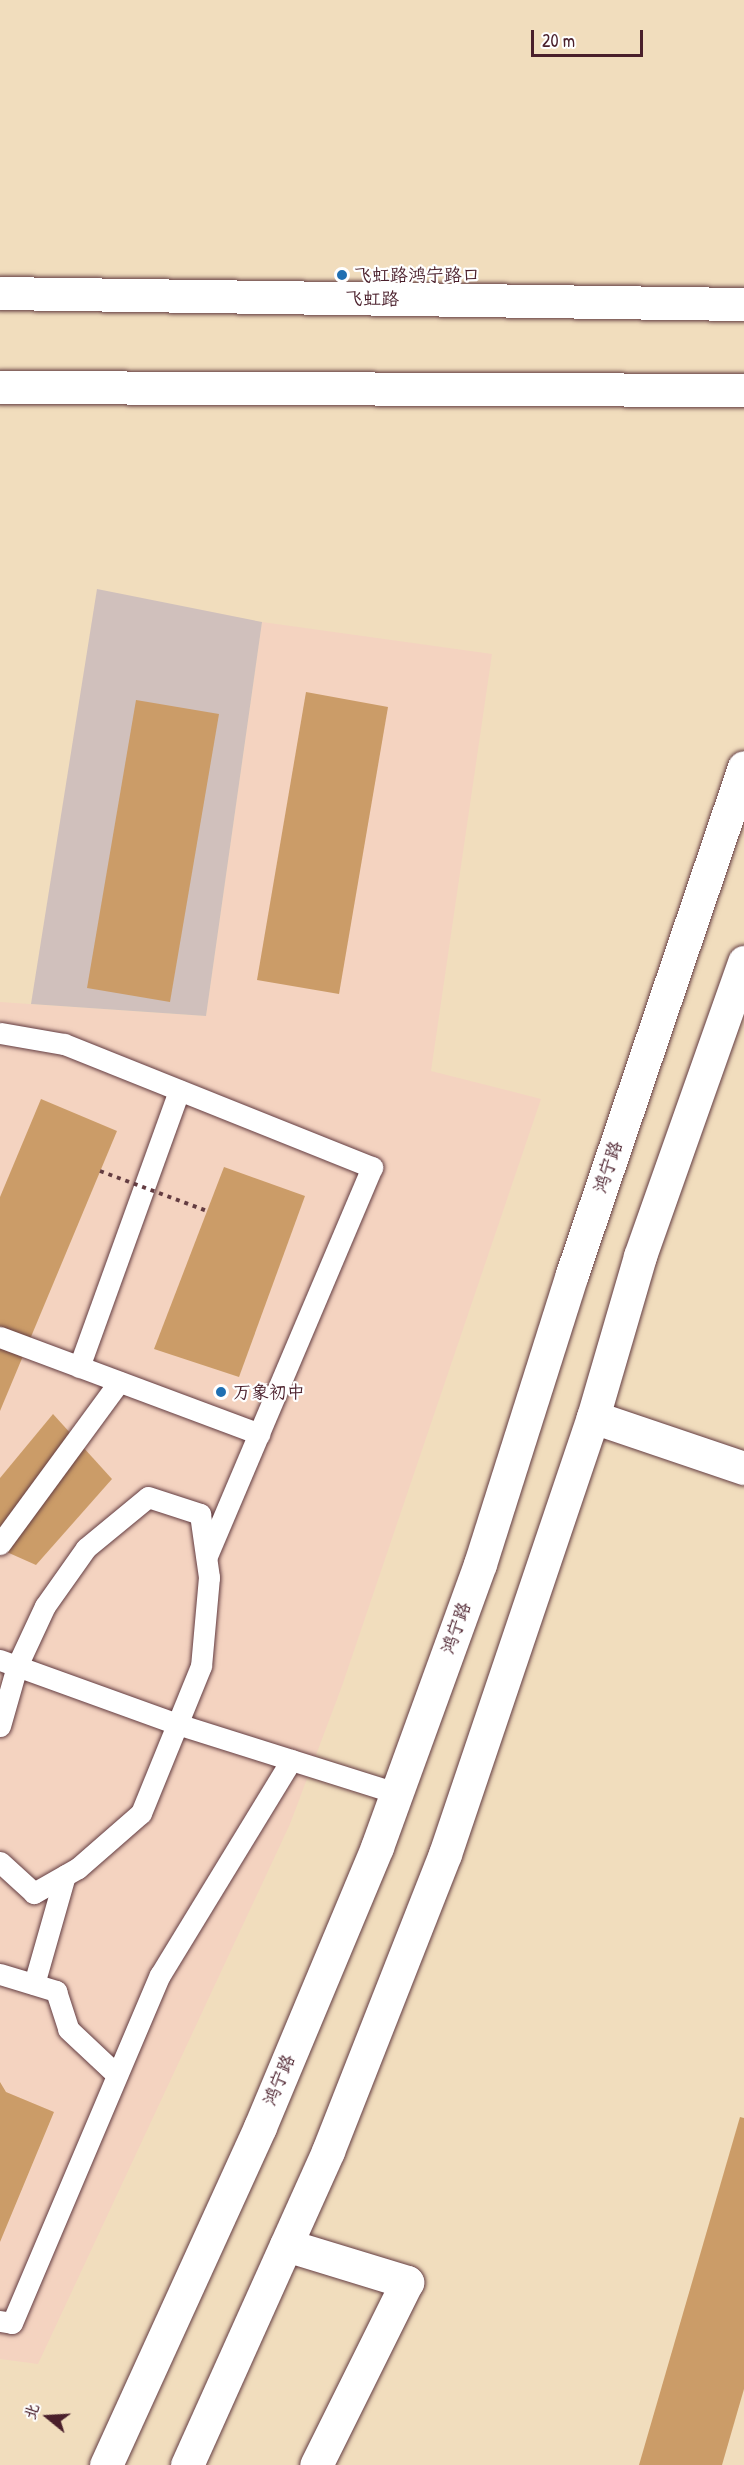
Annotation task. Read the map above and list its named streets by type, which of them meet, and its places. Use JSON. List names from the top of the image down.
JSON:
{
  "streets": {
    "main road": ["飞虹路", "鸿宁路"]
  },
  "places": ["飞虹路鸿宁路口", "万象初中"],
  "scale_bar": "20 m",
  "north": "left"
}
